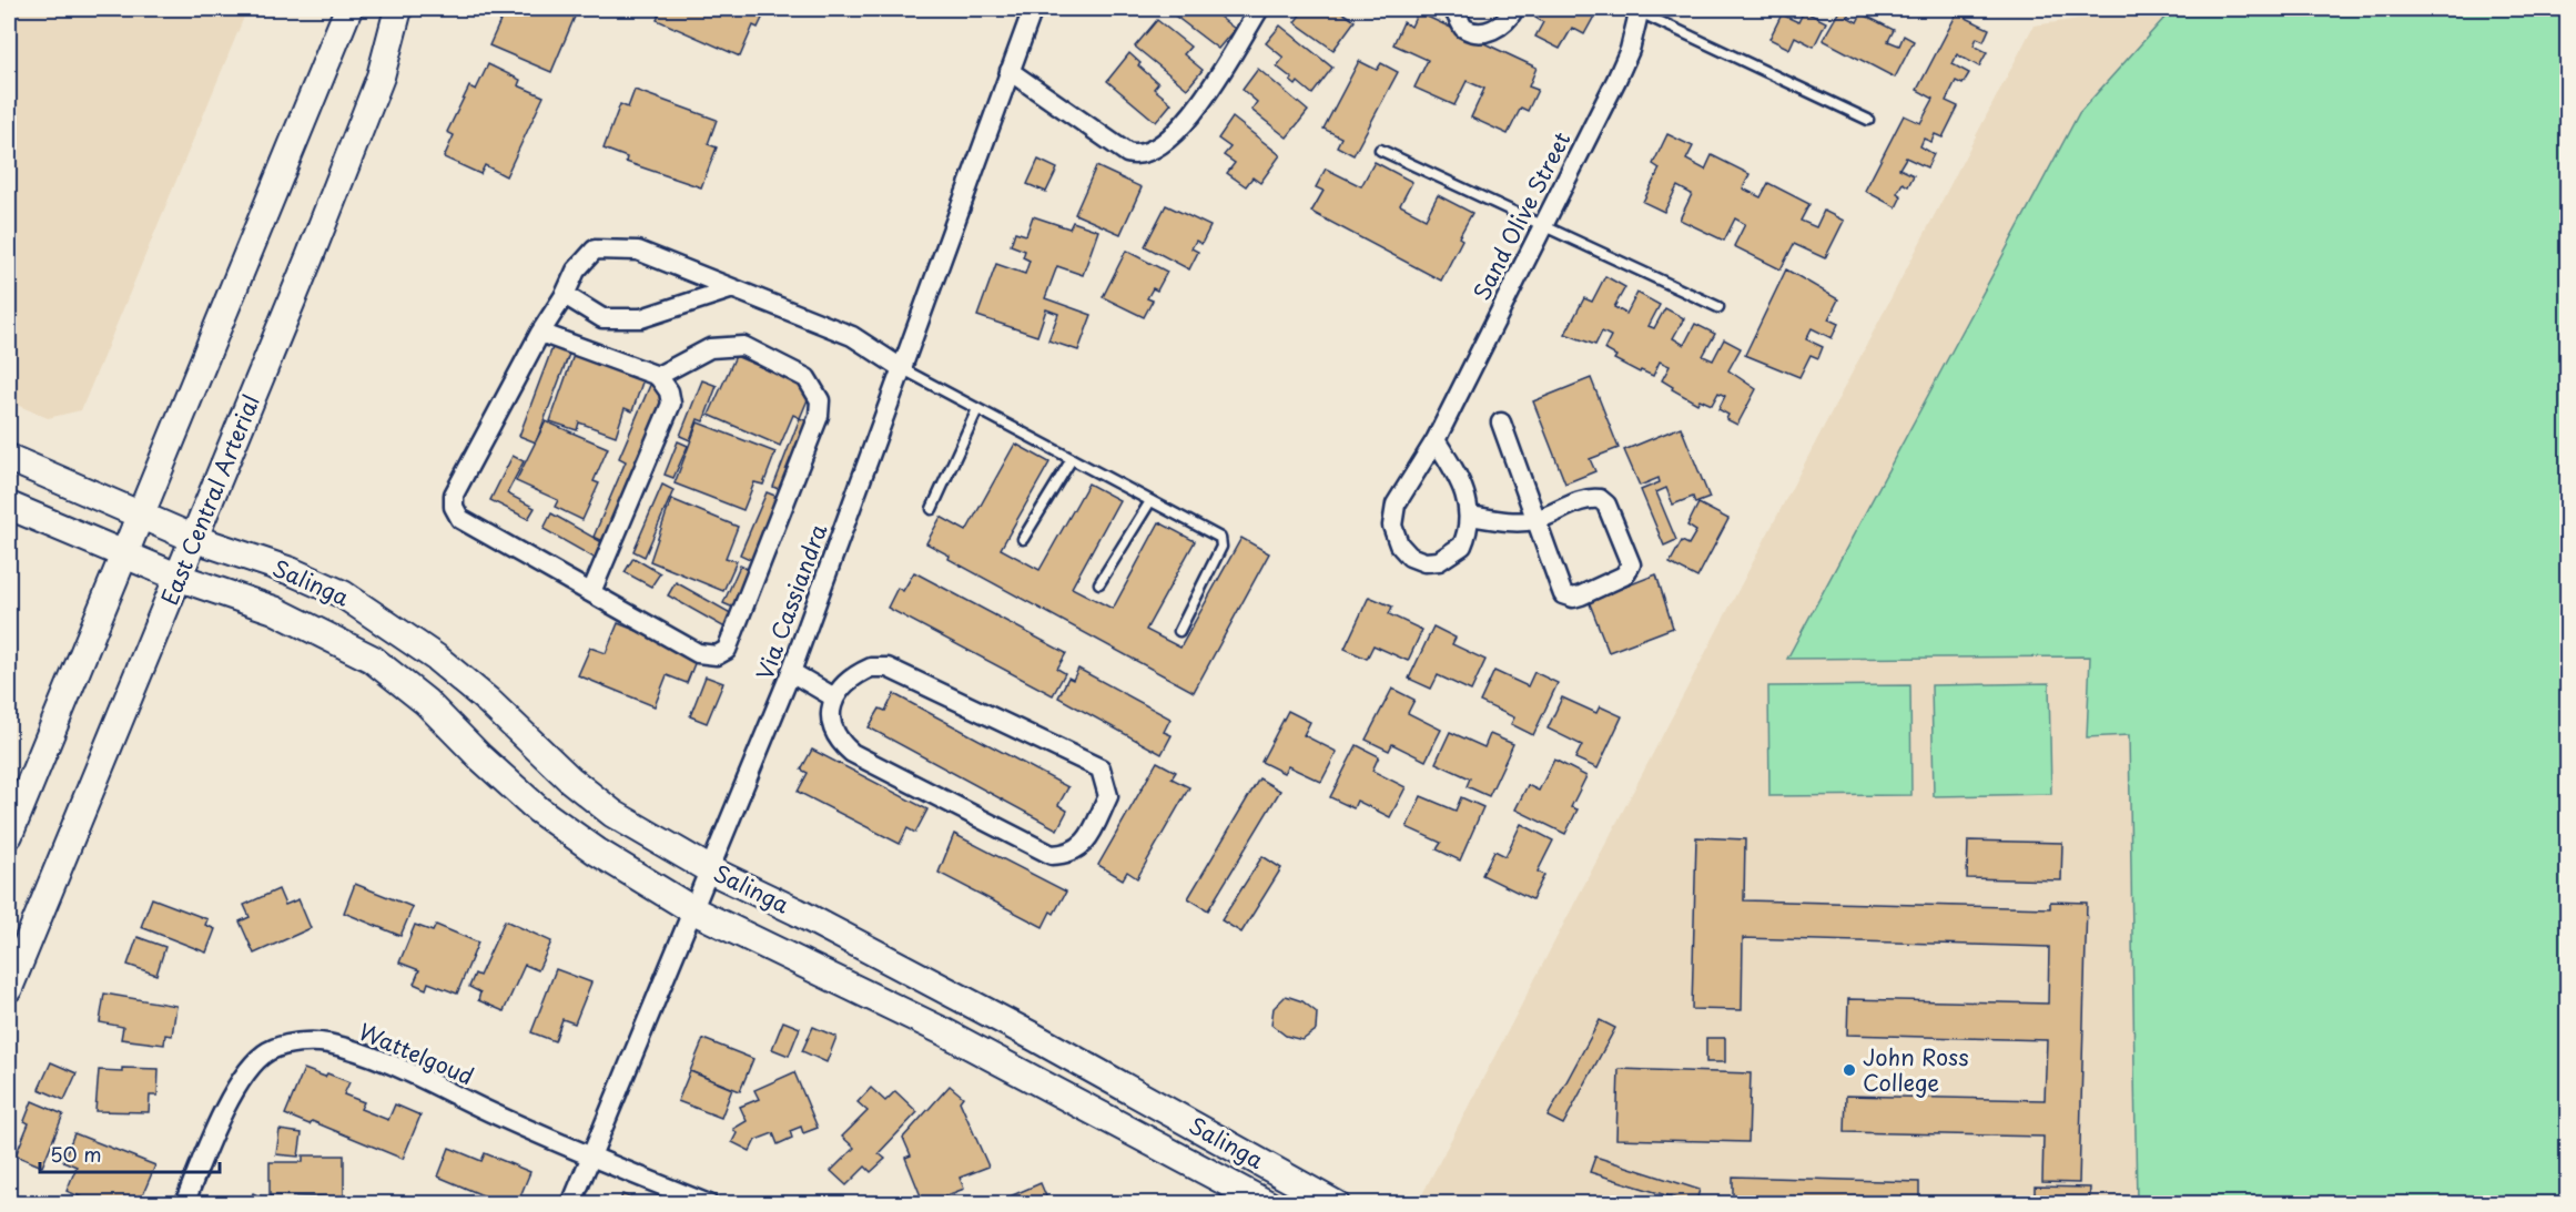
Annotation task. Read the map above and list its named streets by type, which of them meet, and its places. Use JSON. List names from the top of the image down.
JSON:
{
  "streets": {
    "street": [
      "Sand Olive Street",
      "East Central Arterial",
      "Salinga",
      "Via Cassiandra",
      "Wattelgoud"
    ]
  },
  "crossings": [
    ["East Central Arterial", "Salinga"],
    ["Salinga", "Via Cassiandra"],
    ["Via Cassiandra", "Wattelgoud"]
  ],
  "places": ["John Ross College"],
  "scale_bar": "50 m"
}
